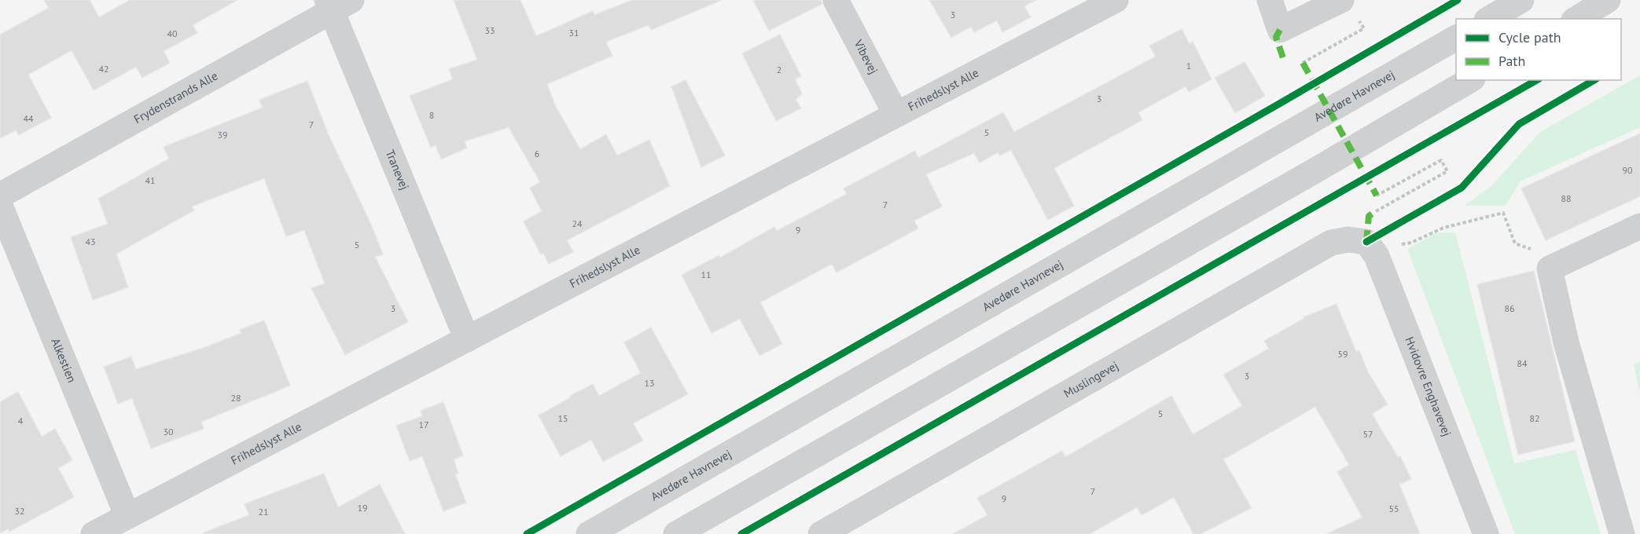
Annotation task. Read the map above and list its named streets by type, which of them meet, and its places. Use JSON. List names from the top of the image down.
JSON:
{
  "streets": {
    "street": [
      "Vibevej",
      "Frihedslyst Alle",
      "Avedøre Havnevej",
      "Frydenstrands Alle",
      "Tranevej",
      "Alkestien",
      "Muslingevej",
      "Hvidovre Enghavevej"
    ]
  },
  "crossings": [
    ["Vibevej", "Frihedslyst Alle"],
    ["Frihedslyst Alle", "Tranevej"],
    ["Frihedslyst Alle", "Alkestien"],
    ["Frydenstrands Alle", "Tranevej"],
    ["Muslingevej", "Hvidovre Enghavevej"]
  ],
  "house_numbers": [
    "3",
    "33",
    "31",
    "40",
    "1",
    "42",
    "2",
    "3",
    "8",
    "44",
    "7",
    "5",
    "39",
    "6",
    "90",
    "41",
    "88",
    "7",
    "24",
    "9",
    "43",
    "5",
    "11",
    "3",
    "86",
    "59",
    "84",
    "3",
    "13",
    "28",
    "5",
    "15",
    "82",
    "4",
    "17",
    "30",
    "57",
    "7",
    "9",
    "19",
    "55",
    "32",
    "21"
  ],
  "legend": ["Cycle path", "Path"]
}
